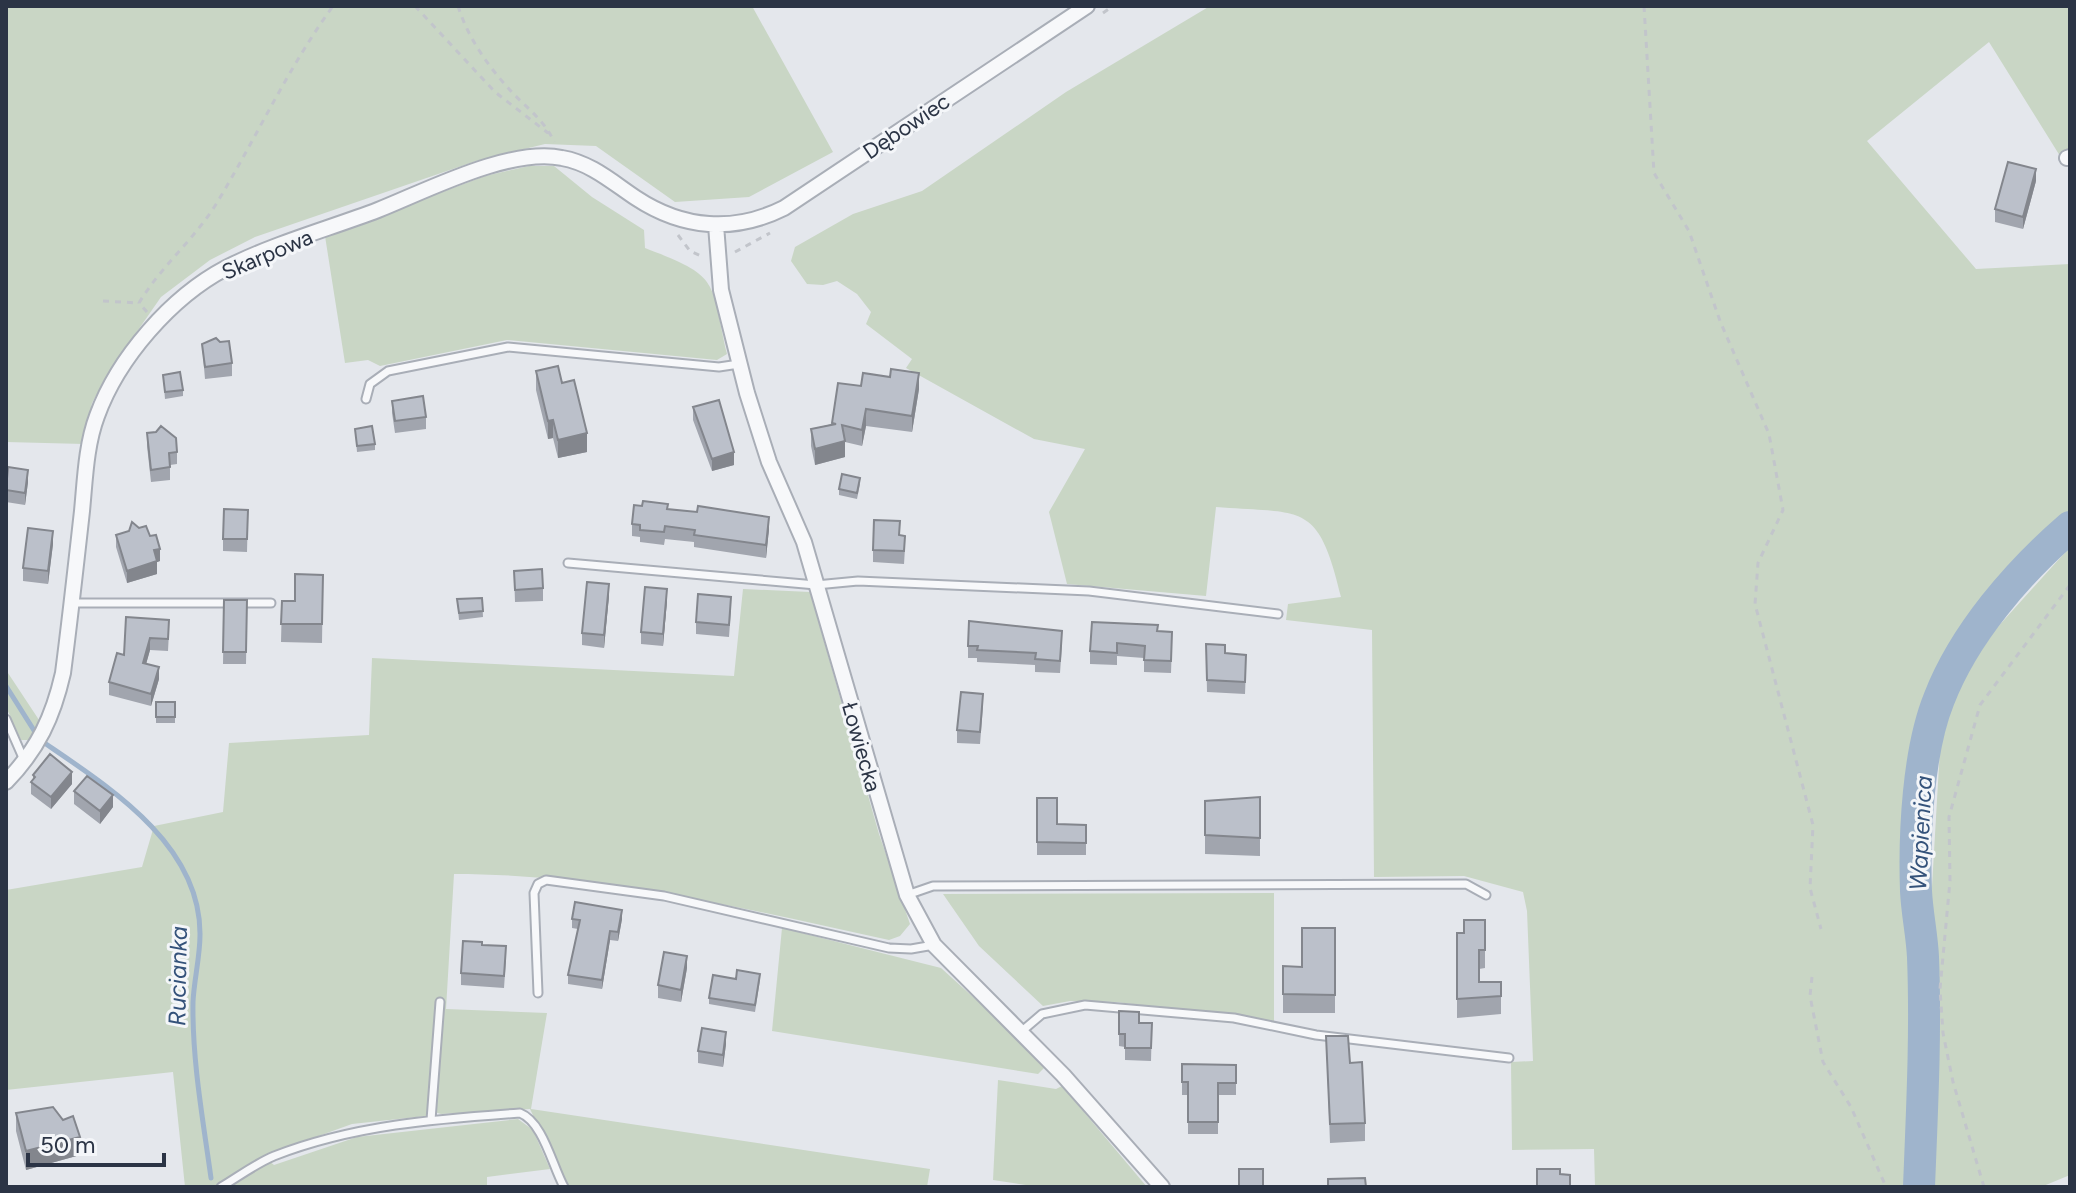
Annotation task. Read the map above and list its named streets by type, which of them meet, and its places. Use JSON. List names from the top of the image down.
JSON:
{
  "streets": {
    "street": ["Dębowiec", "Skarpowa", "Łowiecka"]
  },
  "crossings": [
    ["Dębowiec", "Skarpowa"],
    ["Dębowiec", "Łowiecka"],
    ["Skarpowa", "Łowiecka"]
  ],
  "water": ["Wapienica", "Rucianka"],
  "scale_bar": "50 m"
}
